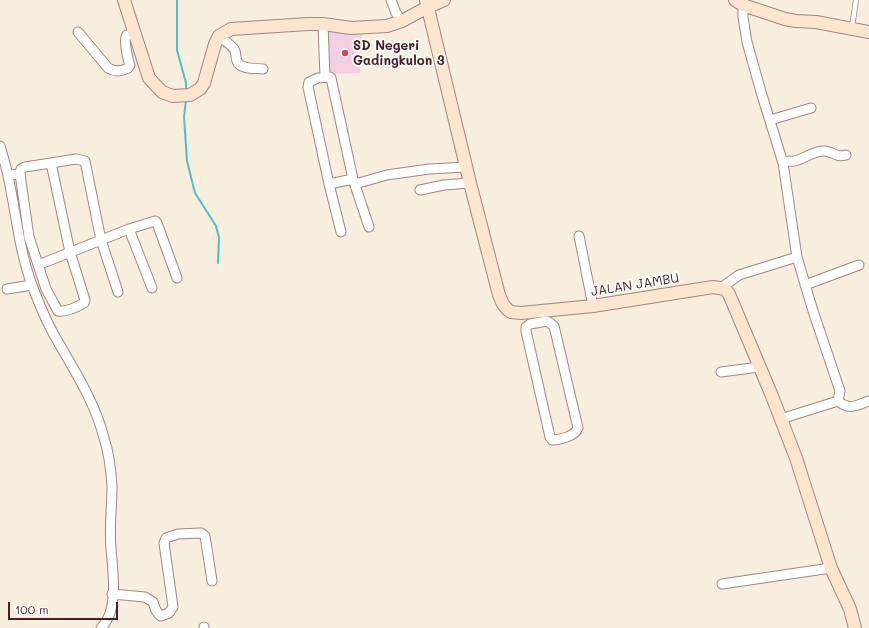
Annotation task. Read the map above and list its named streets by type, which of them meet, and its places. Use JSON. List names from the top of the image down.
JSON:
{
  "streets": {
    "street": ["JALAN JAMBU"]
  },
  "places": ["SD Negeri Gadingkulon 3"],
  "scale_bar": "100 m"
}
